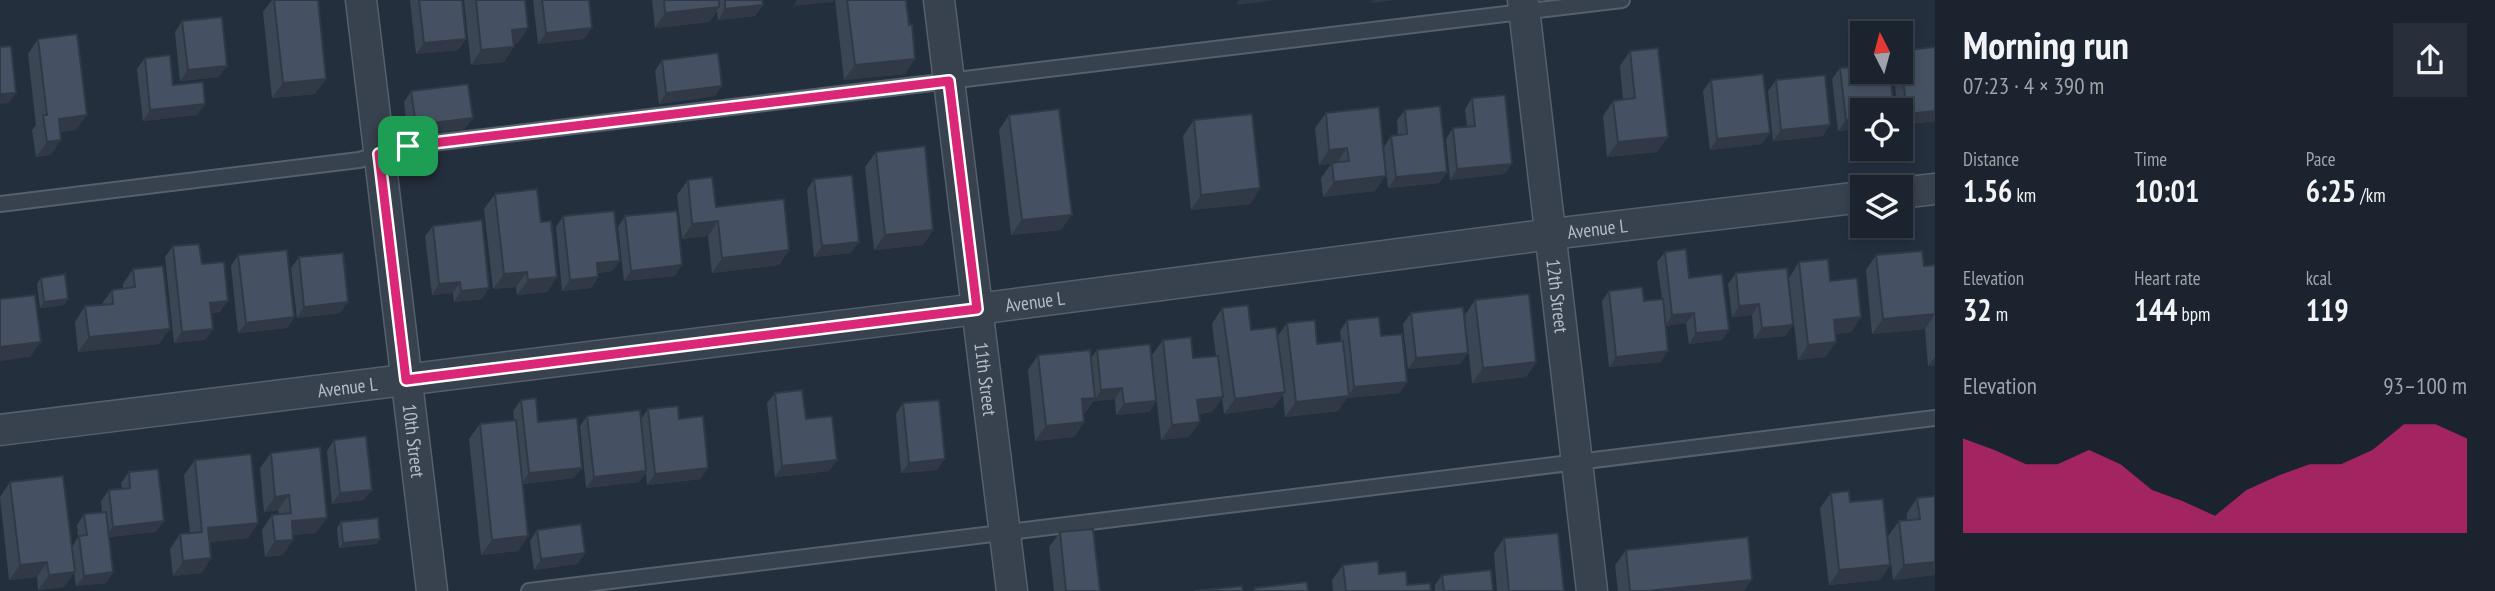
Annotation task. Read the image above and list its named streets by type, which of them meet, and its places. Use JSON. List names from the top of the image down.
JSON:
{
  "streets": {
    "street": [
      "Avenue L",
      "12th Street",
      "11th Street",
      "10th Street"
    ]
  },
  "crossings": [
    ["Avenue L", "12th Street"],
    ["Avenue L", "11th Street"],
    ["Avenue L", "10th Street"]
  ],
  "north": "top",
  "page": {
    "heading": ["Morning run", "07:23 · 4 × 390 m"],
    "stats": [
      ["Distance", "1.56 km"],
      ["Time", "10:01"],
      ["Pace", "6:25 /km"],
      ["Elevation", "32 m"],
      ["Heart rate", "144 bpm"],
      ["kcal", "119"]
    ],
    "chart": ["Elevation", "93–100 m"]
  }
}
